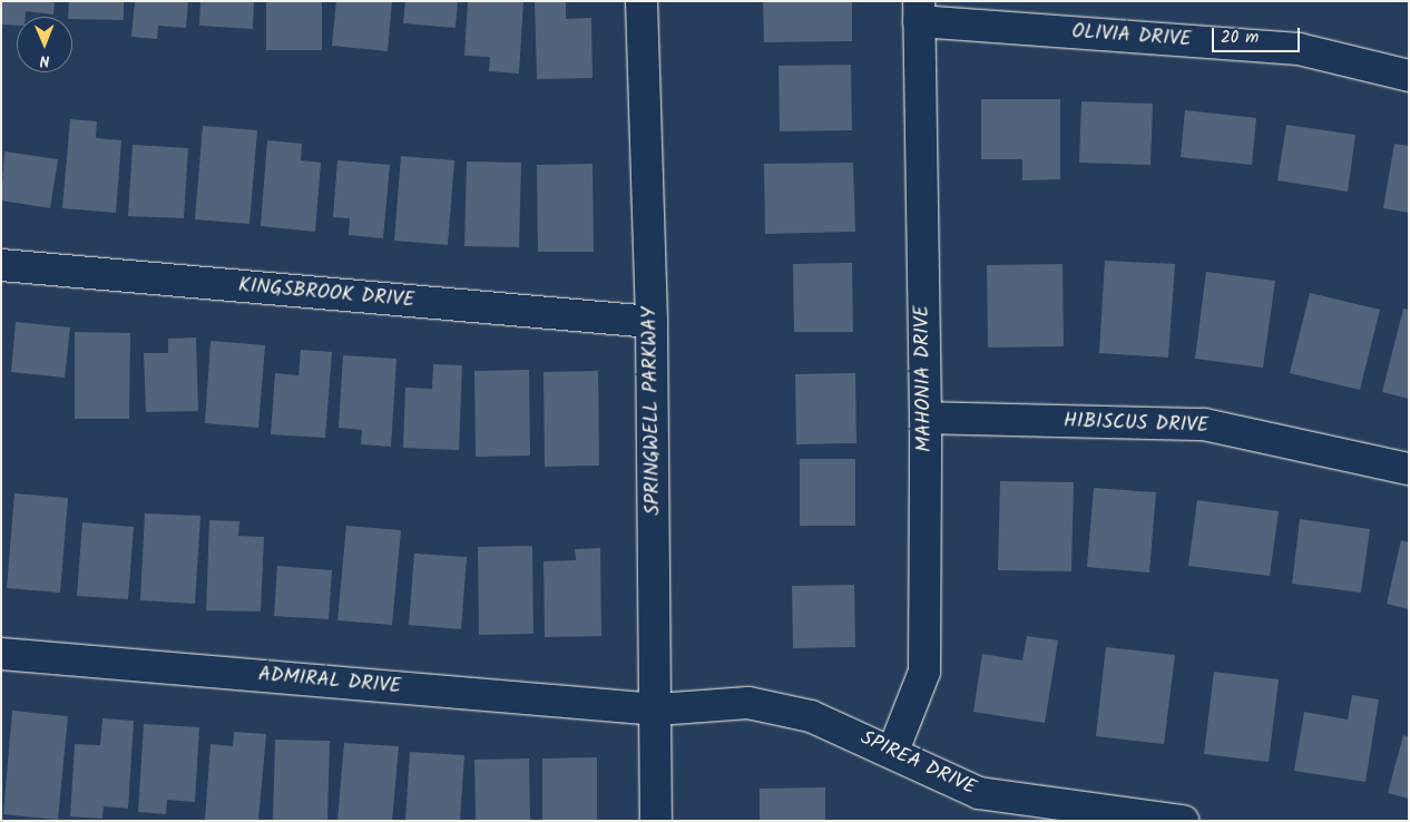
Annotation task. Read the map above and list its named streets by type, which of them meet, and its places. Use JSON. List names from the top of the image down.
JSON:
{
  "streets": {
    "street": [
      "OLIVIA DRIVE",
      "KINGSBROOK DRIVE",
      "MAHONIA DRIVE",
      "SPRINGWELL PARKWAY",
      "HIBISCUS DRIVE",
      "ADMIRAL DRIVE",
      "SPIREA DRIVE"
    ]
  },
  "crossings": [
    ["OLIVIA DRIVE", "MAHONIA DRIVE"],
    ["KINGSBROOK DRIVE", "SPRINGWELL PARKWAY"],
    ["MAHONIA DRIVE", "HIBISCUS DRIVE"],
    ["MAHONIA DRIVE", "SPIREA DRIVE"],
    ["SPRINGWELL PARKWAY", "ADMIRAL DRIVE"],
    ["SPRINGWELL PARKWAY", "SPIREA DRIVE"],
    ["ADMIRAL DRIVE", "SPIREA DRIVE"]
  ],
  "scale_bar": "20 m",
  "north": "bottom"
}
